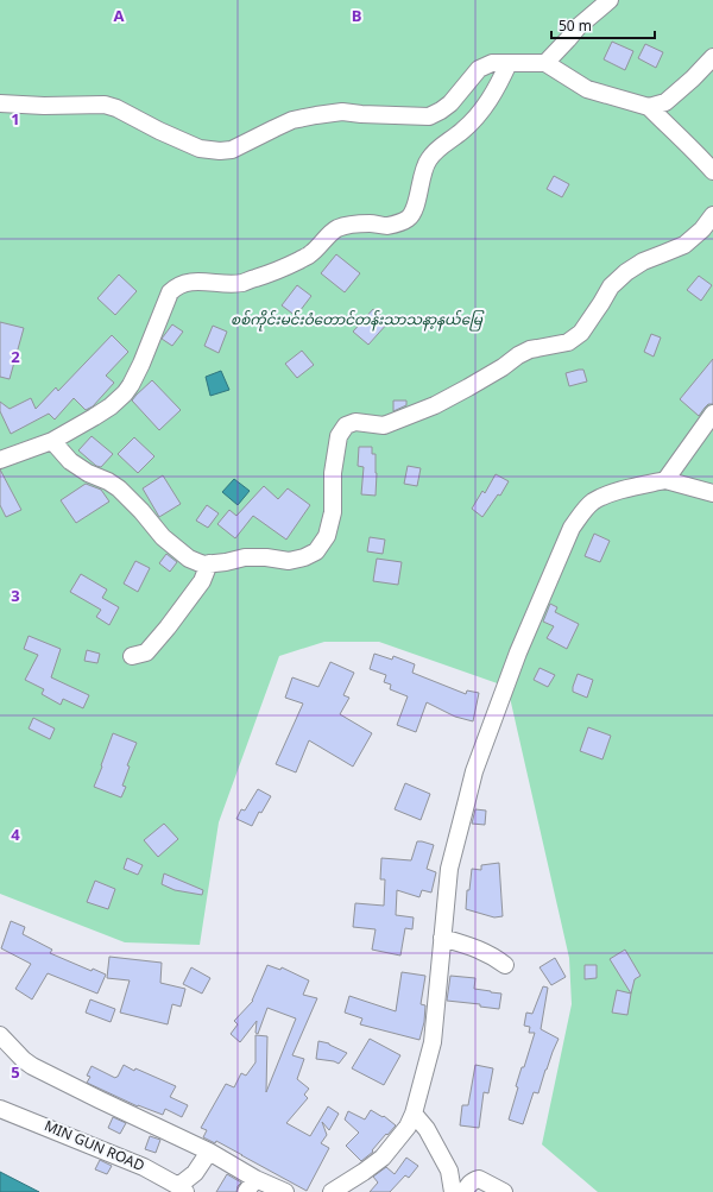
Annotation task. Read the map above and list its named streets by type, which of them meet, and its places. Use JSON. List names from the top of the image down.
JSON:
{
  "streets": {
    "street": ["MIN GUN ROAD"]
  },
  "parks": ["စစ်ကိုင်းမင်းဝံတောင်တန်းသာသနာ့နယ်မြေ"],
  "scale_bar": "50 m",
  "grid": {
    "columns": ["A", "B"],
    "rows": [
      "1",
      "2",
      "3",
      "4",
      "5"
    ]
  }
}
